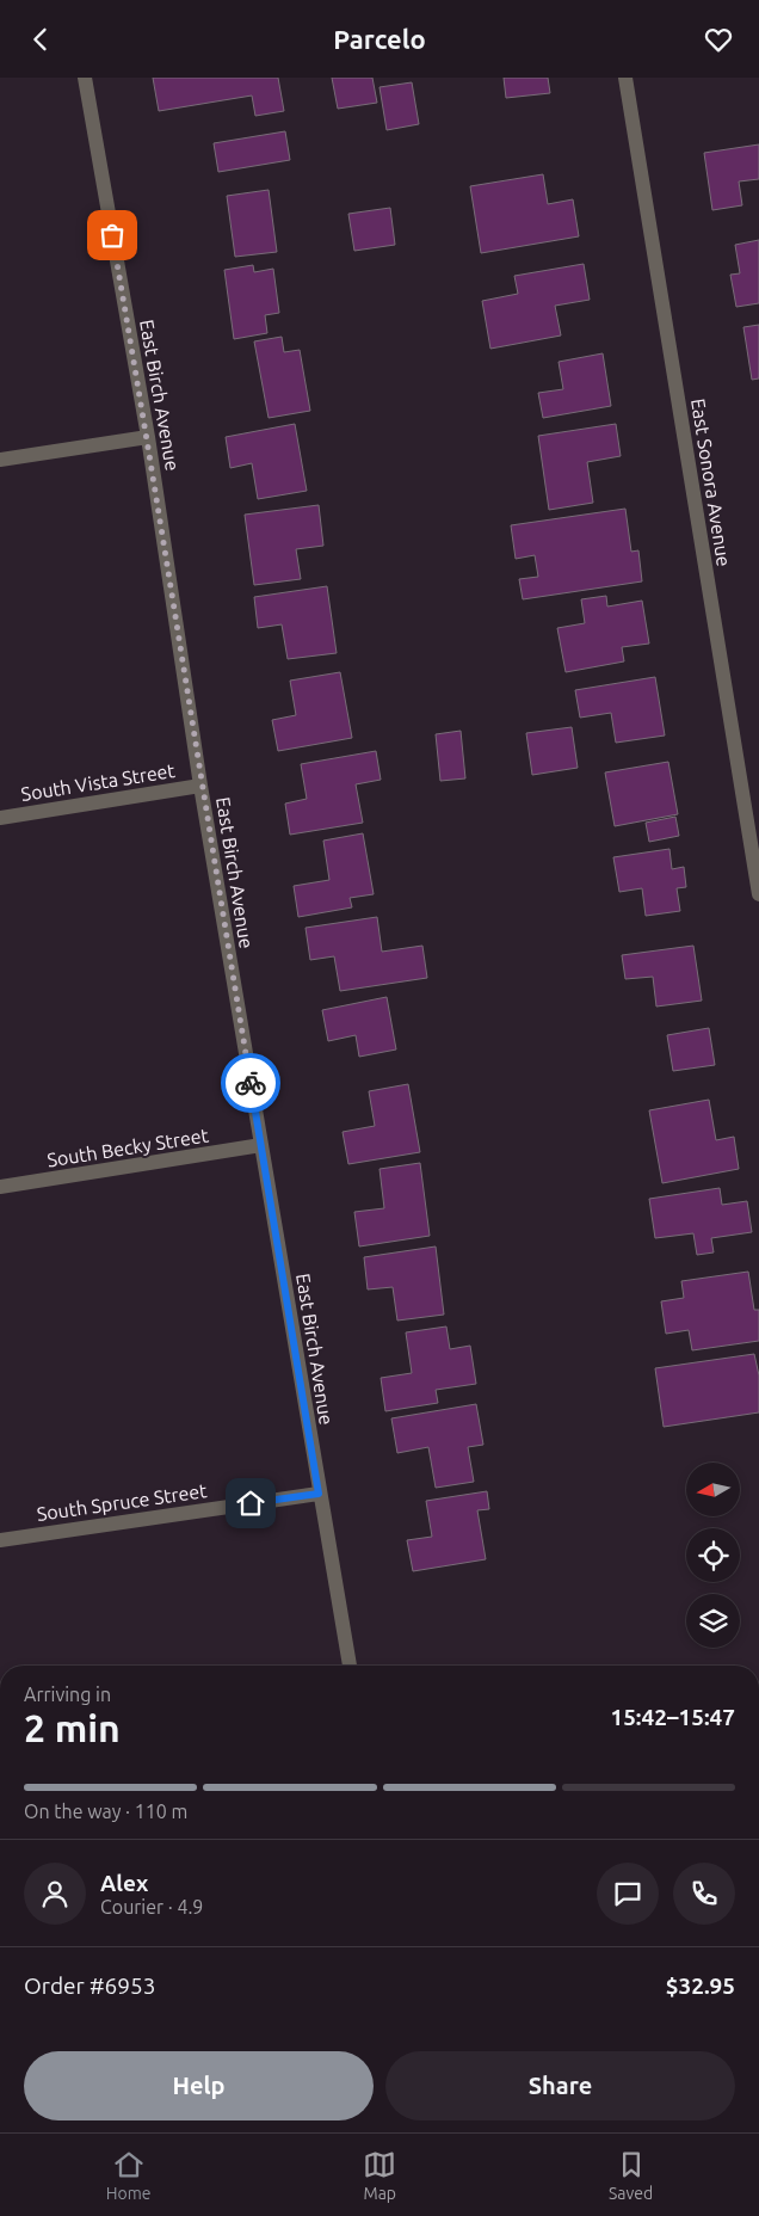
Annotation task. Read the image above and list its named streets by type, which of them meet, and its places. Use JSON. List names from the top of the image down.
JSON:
{
  "streets": {
    "street": [
      "East Birch Avenue",
      "East Sonora Avenue",
      "South Vista Street",
      "South Becky Street",
      "South Spruce Street"
    ]
  },
  "crossings": [
    ["East Birch Avenue", "South Vista Street"],
    ["East Birch Avenue", "South Becky Street"],
    ["East Birch Avenue", "South Spruce Street"]
  ],
  "north": "left",
  "page": {
    "header": "Parcelo",
    "heading": ["2 min", "Arriving in", "15:42–15:47"],
    "panel": [
      "Alex",
      "Courier · 4.9",
      "Order #6953",
      "$32.95"
    ],
    "bar": "On the way · 110 m",
    "buttons": ["Help", "Share"],
    "tabs": ["Home", "Map", "Saved"]
  }
}
